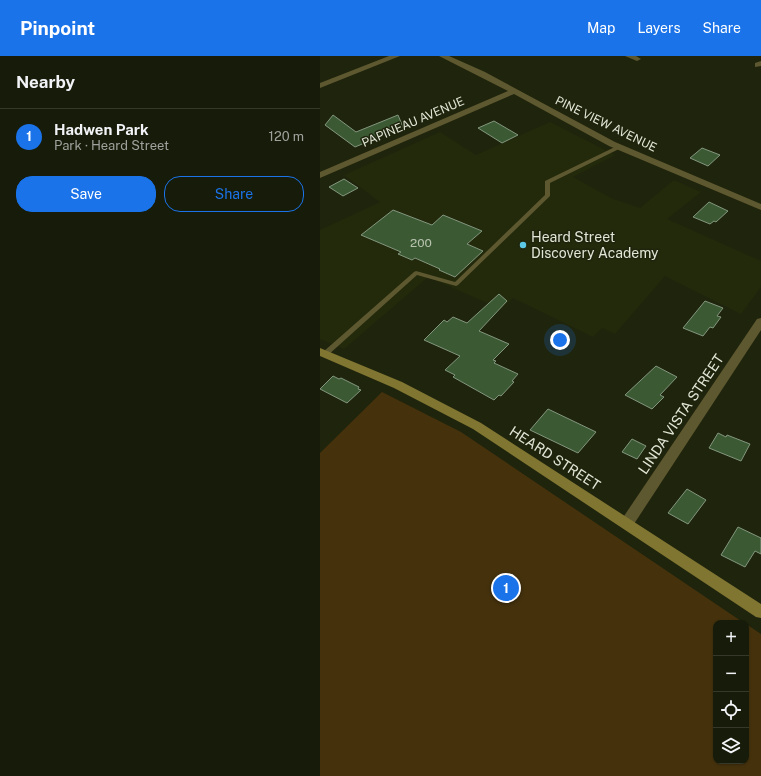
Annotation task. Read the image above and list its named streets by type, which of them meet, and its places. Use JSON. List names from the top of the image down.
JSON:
{
  "streets": {
    "street": [
      "PAPINEAU AVENUE",
      "PINE VIEW AVENUE",
      "LINDA VISTA STREET",
      "HEARD STREET"
    ]
  },
  "crossings": [
    ["PAPINEAU AVENUE", "PINE VIEW AVENUE"],
    ["LINDA VISTA STREET", "HEARD STREET"]
  ],
  "places": ["Heard Street Discovery Academy"],
  "house_numbers": ["200"],
  "page": {
    "header": "Pinpoint",
    "nav": ["Map", "Layers", "Share"],
    "heading": "Nearby",
    "list": [
      {
        "mark": "1",
        "name": "Hadwen Park",
        "note": "Park · Heard Street",
        "value": "120 m"
      }
    ],
    "buttons": ["Save", "Share"],
    "pins": "1",
    "map_buttons": ["+", "−"]
  }
}
